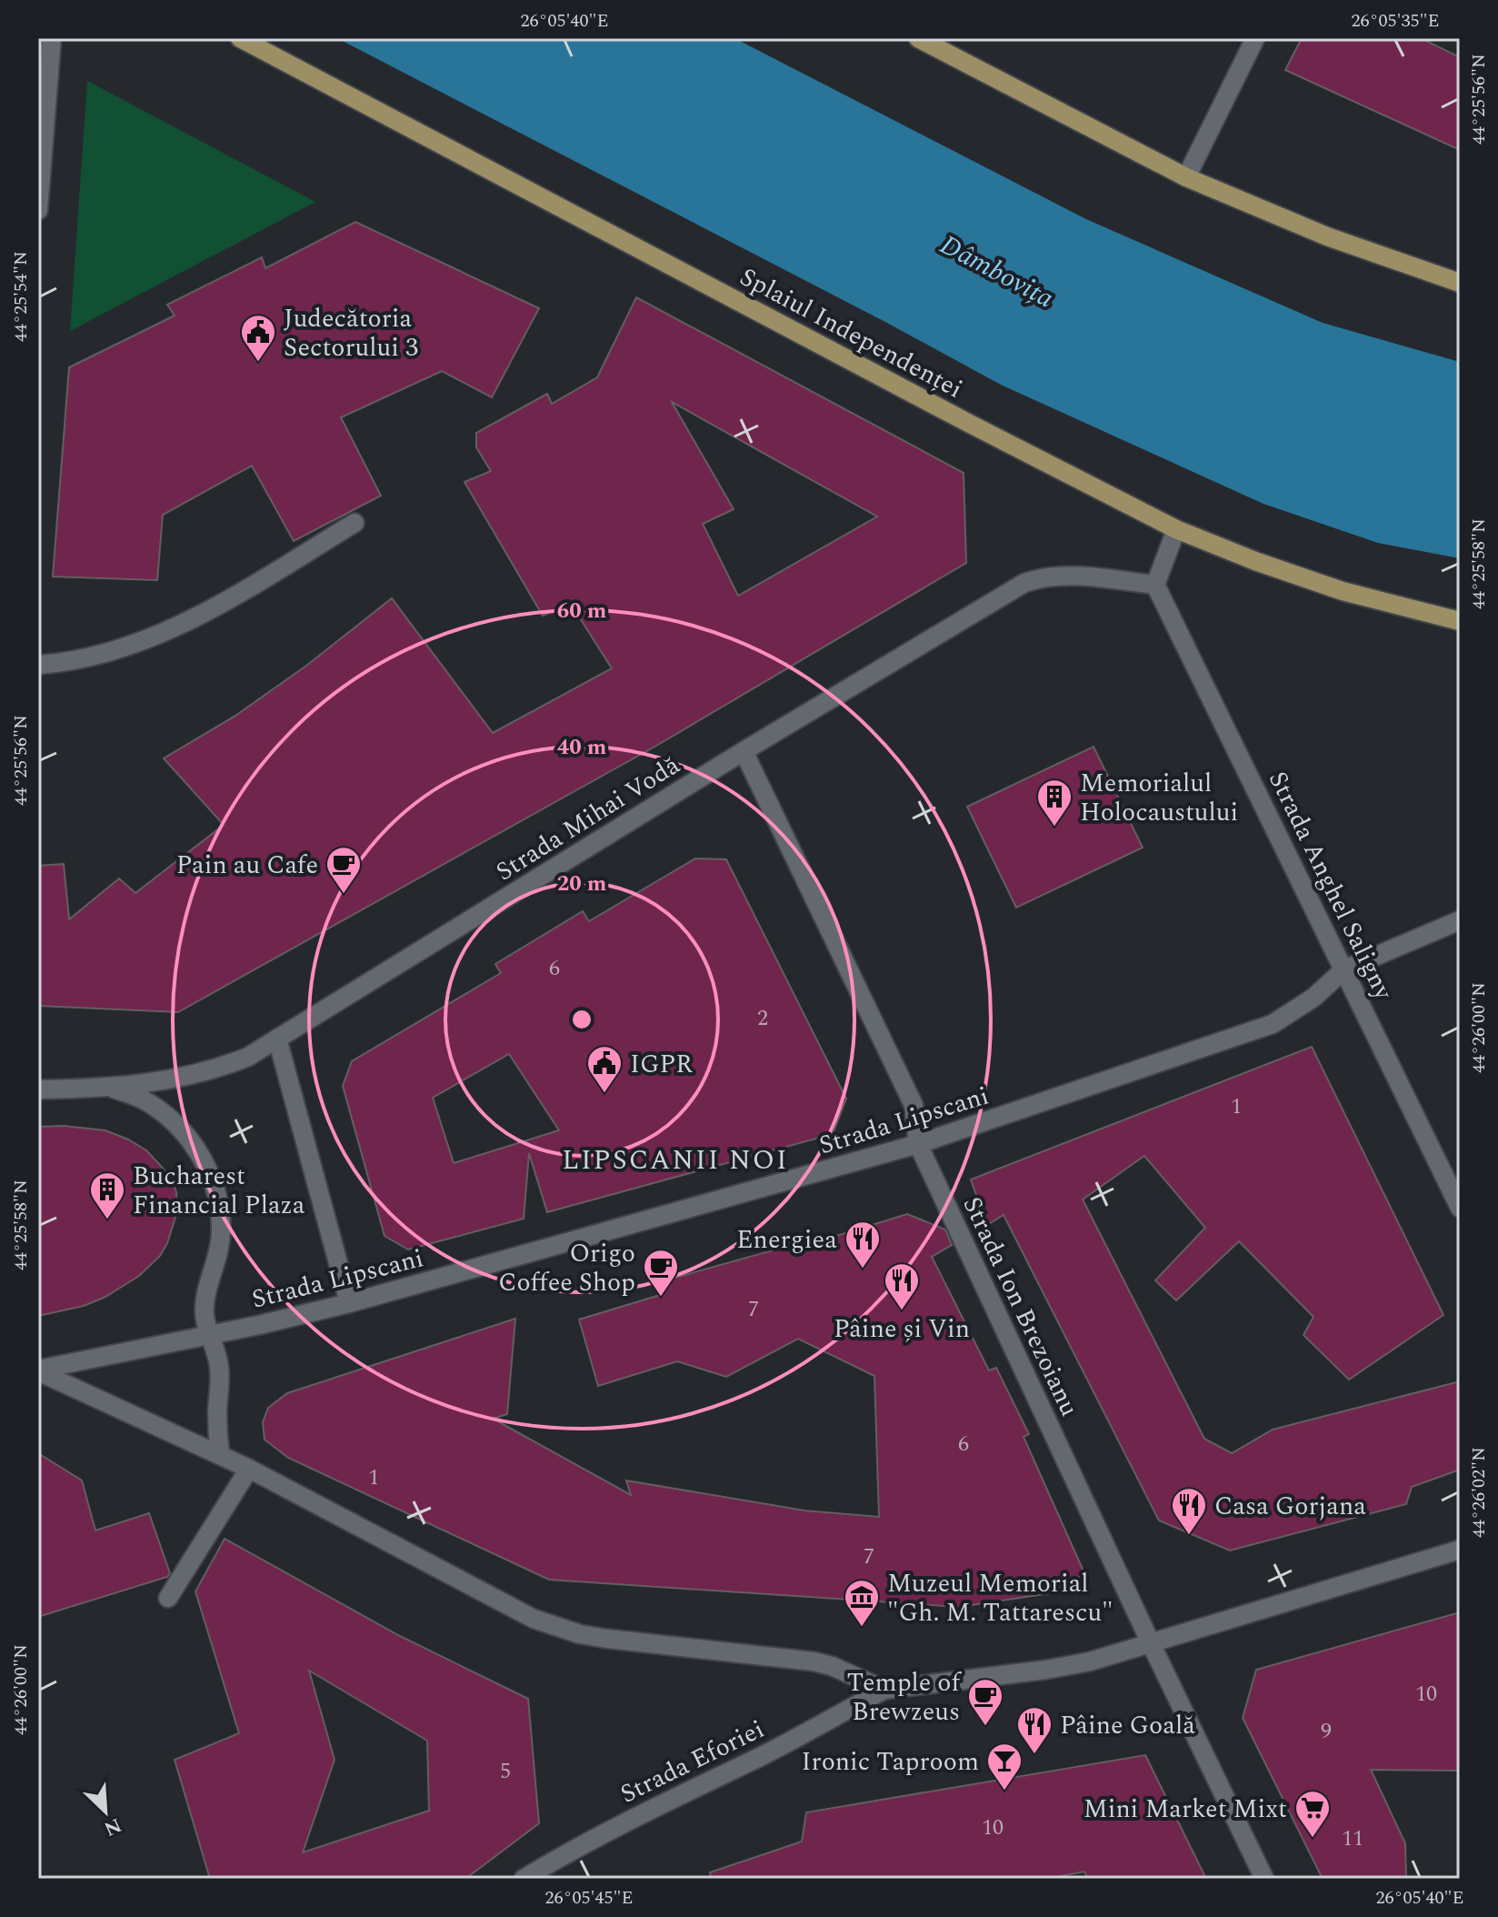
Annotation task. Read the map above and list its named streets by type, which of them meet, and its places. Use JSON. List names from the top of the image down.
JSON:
{
  "streets": {
    "main road": ["Splaiul Independenței"],
    "street": [
      "Strada Mihai Vodă",
      "Strada Anghel Saligny",
      "Strada Lipscani",
      "Strada Ion Brezoianu",
      "Strada Eforiei"
    ]
  },
  "crossings": [
    ["Strada Mihai Vodă", "Strada Anghel Saligny"],
    ["Strada Mihai Vodă", "Strada Ion Brezoianu"],
    ["Strada Anghel Saligny", "Strada Lipscani"],
    ["Strada Lipscani", "Strada Ion Brezoianu"]
  ],
  "districts": ["LIPSCANII NOI"],
  "water": ["Dâmbovița"],
  "places": {
    "public building": ["Judecătoria Sectorului 3", "IGPR"],
    "building": ["Memorialul Holocaustului", "Bucharest Financial Plaza"],
    "cafe": ["Pain au Cafe", "Origo Coffee Shop", "Temple of Brewzeus"],
    "restaurant": [
      "Energiea",
      "Pâine și Vin",
      "Casa Gorjana",
      "Pâine Goală"
    ],
    "museum": ["Muzeul Memorial \"Gh. M. Tattarescu\""],
    "bar": ["Ironic Taproom"],
    "supermarket": ["Mini Market Mixt"]
  },
  "house_numbers": [
    "6",
    "2",
    "1",
    "7",
    "6",
    "1",
    "7",
    "10",
    "9",
    "5",
    "10",
    "11"
  ],
  "north": "bottom right",
  "coordinates": [
    "26°05'40\"E",
    "26°05'35\"E",
    "44°25'56\"N",
    "44°25'54\"N",
    "44°25'58\"N",
    "44°26'00\"N",
    "44°26'02\"N",
    "26°05'45\"E"
  ],
  "rings": ["60 m", "40 m", "20 m"]
}
